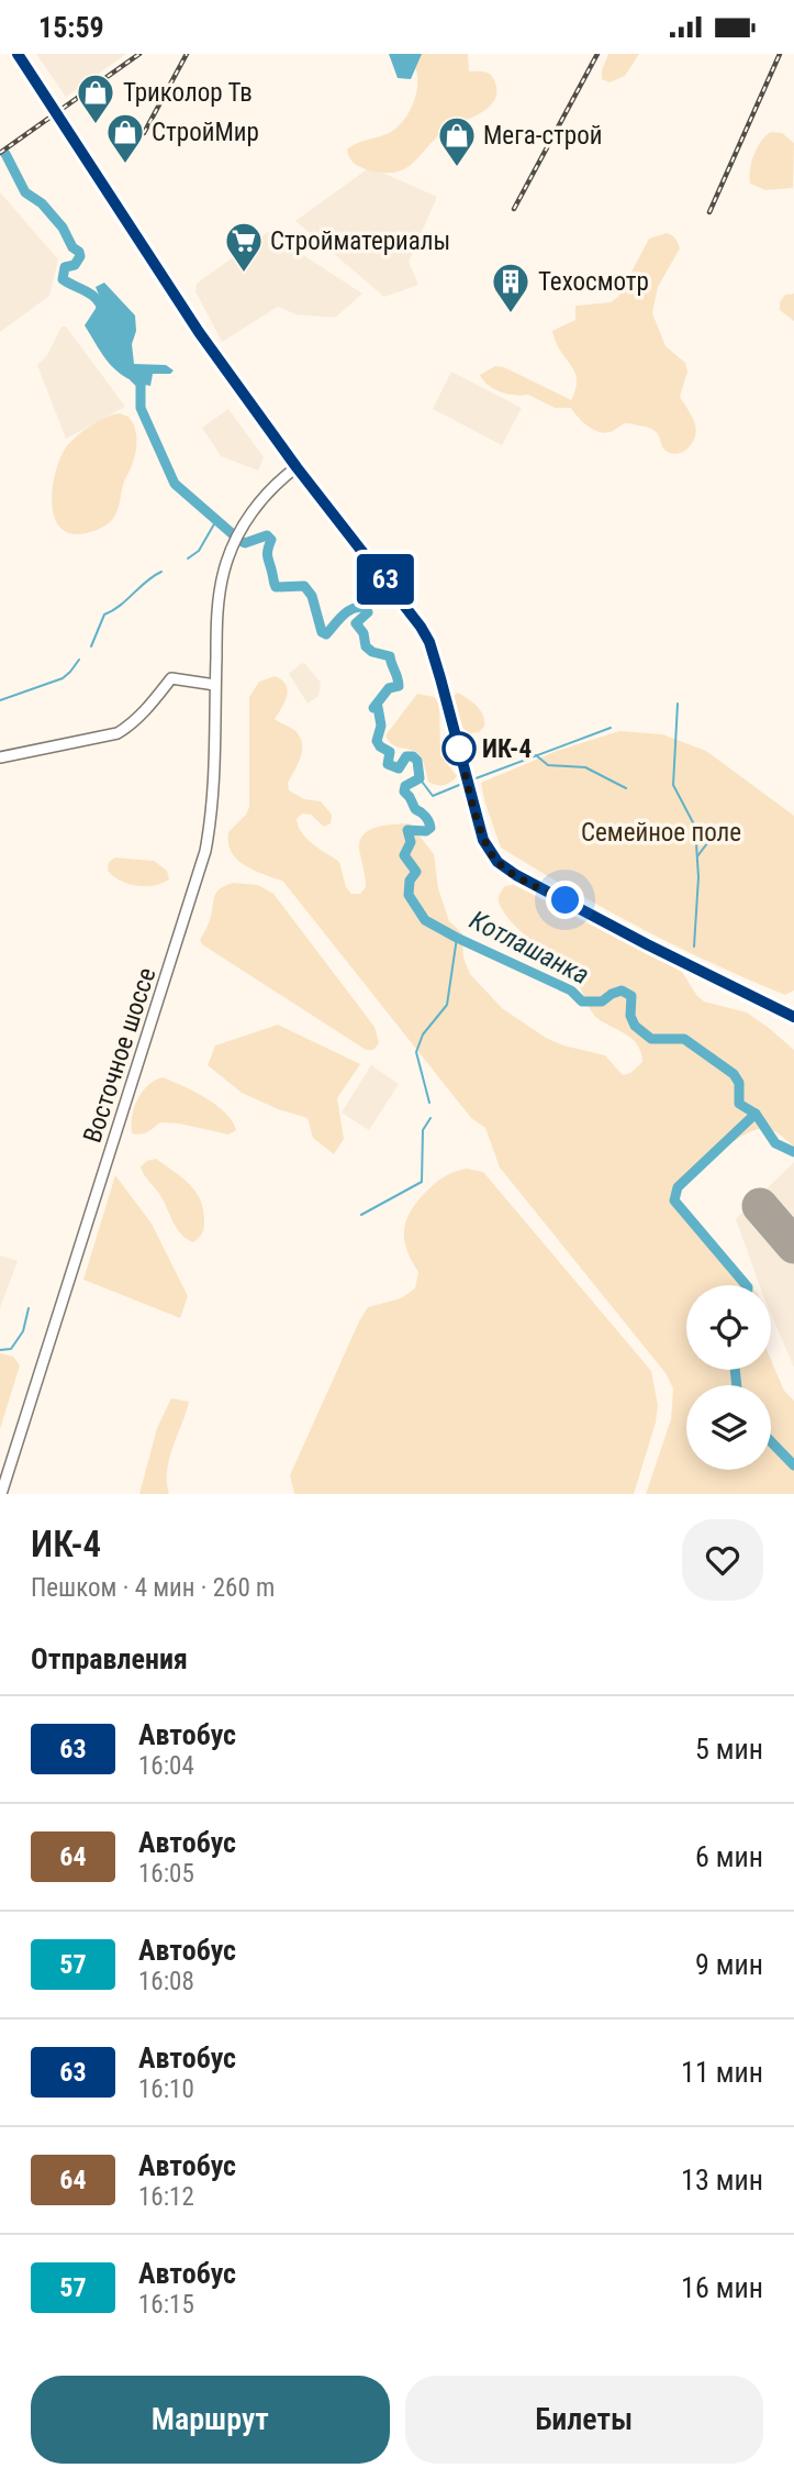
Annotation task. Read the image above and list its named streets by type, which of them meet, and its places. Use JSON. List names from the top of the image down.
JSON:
{
  "streets": {
    "main road": ["Восточное шоссе"]
  },
  "water": ["Котлашанка"],
  "parks": ["Семейное поле"],
  "places": {
    "shop": ["Триколор Тв", "СтройМир", "Мега-строй"],
    "supermarket": ["Стройматериалы"],
    "building": ["Техосмотр"],
    "other": ["ИК-4"]
  },
  "lines": ["bus line 63"],
  "page": {
    "status": "15:59",
    "on_map": "63",
    "heading": [
      ["ИК-4", "Пешком · 4 мин · 260 m"],
      "Отправления"
    ],
    "list": [
      {
        "mark": "63",
        "name": "Автобус",
        "note": "16:04",
        "value": "5 мин"
      },
      {
        "mark": "64",
        "name": "Автобус",
        "note": "16:05",
        "value": "6 мин"
      },
      {
        "mark": "57",
        "name": "Автобус",
        "note": "16:08",
        "value": "9 мин"
      },
      {
        "mark": "63",
        "name": "Автобус",
        "note": "16:10",
        "value": "11 мин"
      },
      {
        "mark": "64",
        "name": "Автобус",
        "note": "16:12",
        "value": "13 мин"
      },
      {
        "mark": "57",
        "name": "Автобус",
        "note": "16:15",
        "value": "16 мин"
      }
    ],
    "buttons": ["Маршрут", "Билеты"]
  }
}
